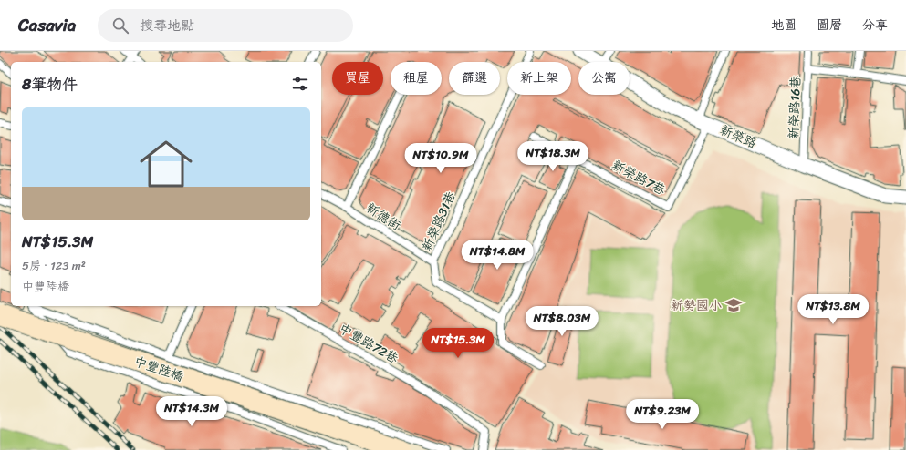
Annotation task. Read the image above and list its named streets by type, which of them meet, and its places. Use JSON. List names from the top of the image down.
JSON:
{
  "streets": {
    "main road": ["中豐陸橋"],
    "street": ["新榮路"],
    "lane": [
      "新榮路16巷",
      "新榮路7巷",
      "新德街",
      "新榮路31巷",
      "中豐路72巷"
    ]
  },
  "crossings": [
    ["新榮路16巷", "新榮路"],
    ["新榮路", "新榮路7巷"],
    ["新德街", "新榮路31巷"]
  ],
  "places": {
    "school or university": ["新勢國小"]
  },
  "page": {
    "header": "Casavia",
    "search": "搜尋地點",
    "nav": ["地圖", "圖層", "分享"],
    "chip": [
      "買屋",
      "租屋",
      "篩選",
      "新上架",
      "公寓"
    ],
    "heading": "8筆物件",
    "list": [
      {
        "name": "NT$15.3M",
        "note": "5房 · 123 m² · 中豐陸橋"
      }
    ],
    "price": [
      "NT$18.3M",
      "NT$10.9M",
      "NT$14.8M",
      "NT$13.8M",
      "NT$8.03M",
      "NT$15.3M",
      "NT$14.3M",
      "NT$9.23M"
    ]
  }
}
